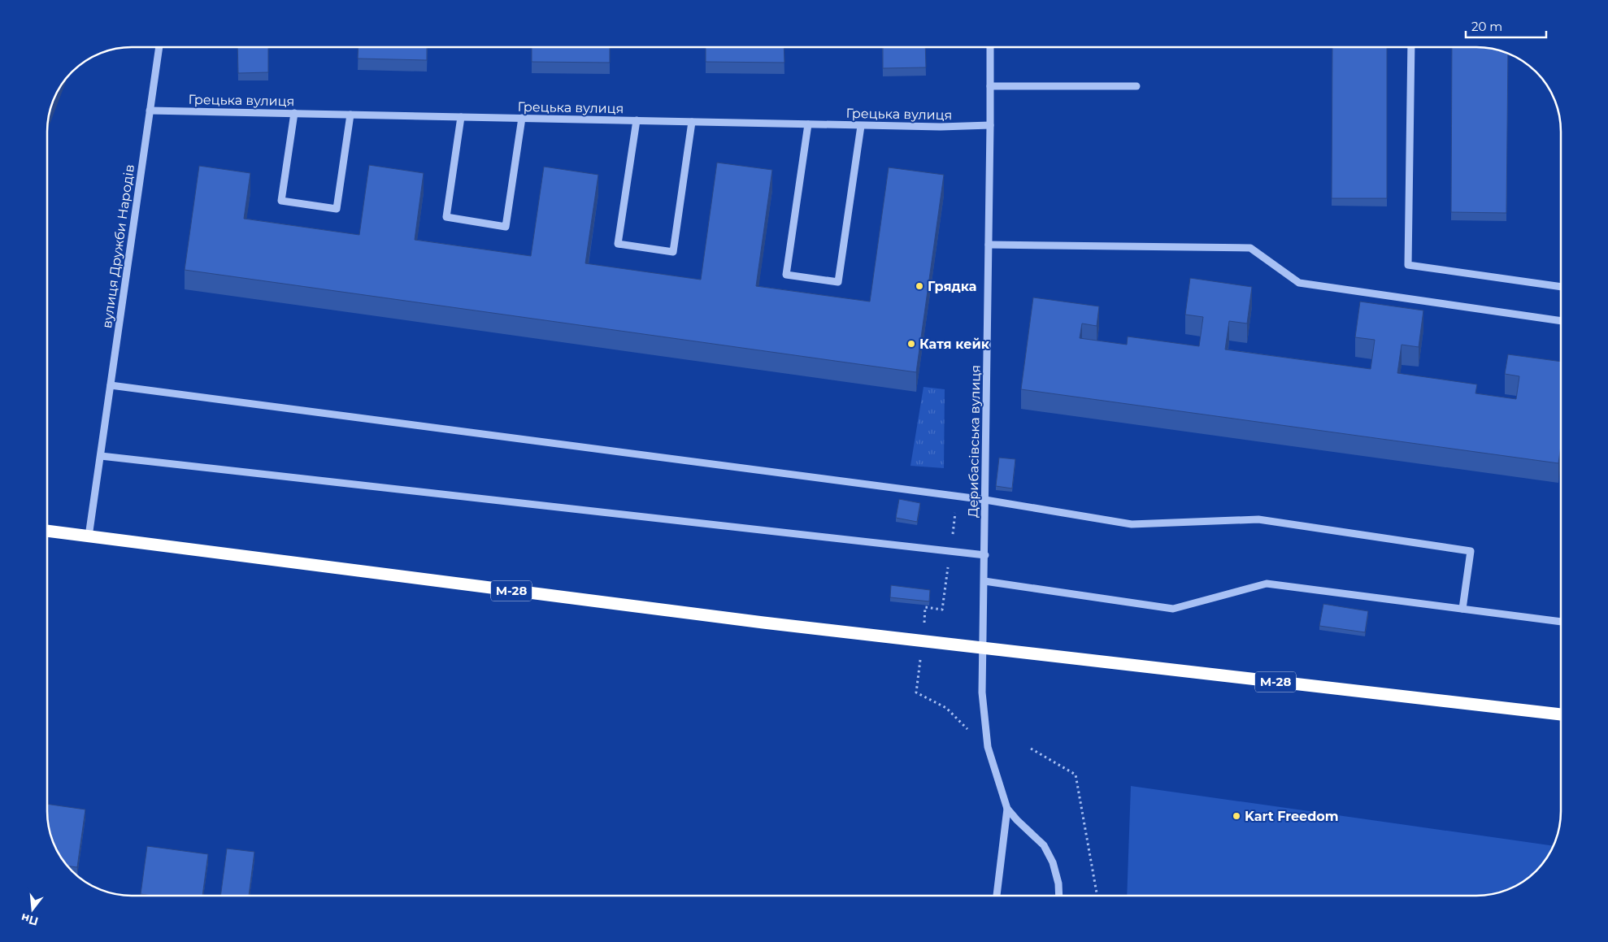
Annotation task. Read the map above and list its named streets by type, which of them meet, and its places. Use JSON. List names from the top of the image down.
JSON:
{
  "streets": {
    "highway": ["М-28"],
    "street": ["Грецька вулиця", "вулиця Дружби Народів", "Дерибасівська вулиця"]
  },
  "crossings": [
    ["Грецька вулиця", "вулиця Дружби Народів"],
    ["Грецька вулиця", "Дерибасівська вулиця"],
    ["вулиця Дружби Народів", "М-28"],
    ["Дерибасівська вулиця", "М-28"]
  ],
  "places": ["Грядка", "Катя кейк", "Kart Freedom"],
  "scale_bar": "20 m",
  "north": "bottom"
}
